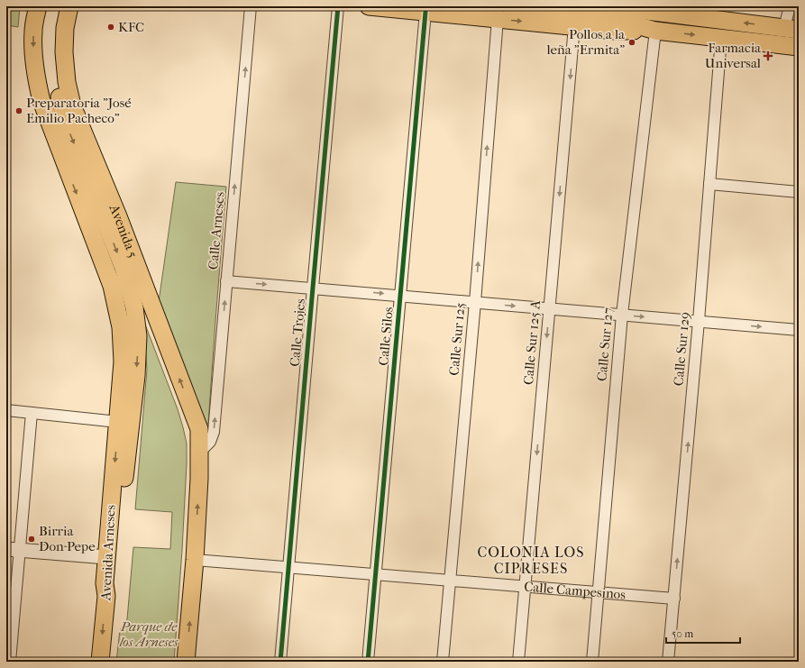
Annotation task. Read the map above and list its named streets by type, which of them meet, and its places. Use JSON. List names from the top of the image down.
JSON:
{
  "streets": {
    "main road": ["Avenida 5", "Avenida Arneses"],
    "street": [
      "Calle Arneses",
      "Calle Trojes",
      "Calle Silos",
      "Calle Sur 125",
      "Calle Sur 125 A",
      "Calle Sur 127",
      "Calle Sur 129",
      "Calle Campesinos"
    ]
  },
  "crossings": [
    ["Avenida 5", "Calle Arneses"],
    ["Calle Trojes", "Calle Campesinos"],
    ["Calle Silos", "Calle Campesinos"],
    ["Calle Sur 125", "Calle Campesinos"],
    ["Calle Sur 125 A", "Calle Campesinos"],
    ["Calle Sur 127", "Calle Campesinos"],
    ["Calle Sur 129", "Calle Campesinos"]
  ],
  "one_way": [
    "Calle Arneses",
    "Calle Sur 125",
    "Calle Sur 125 A",
    "Calle Sur 129"
  ],
  "districts": ["COLONIA LOS CIPRESES"],
  "parks": ["Parque de los Arneses"],
  "places": {
    "other": [
      "KFC",
      "Pollos a la leña \"Ermita\"",
      "Preparatoria \"José Emilio Pacheco\"",
      "Birria Don Pepe"
    ],
    "health": ["Farmacia Universal"]
  },
  "scale_bar": "50 m"
}
